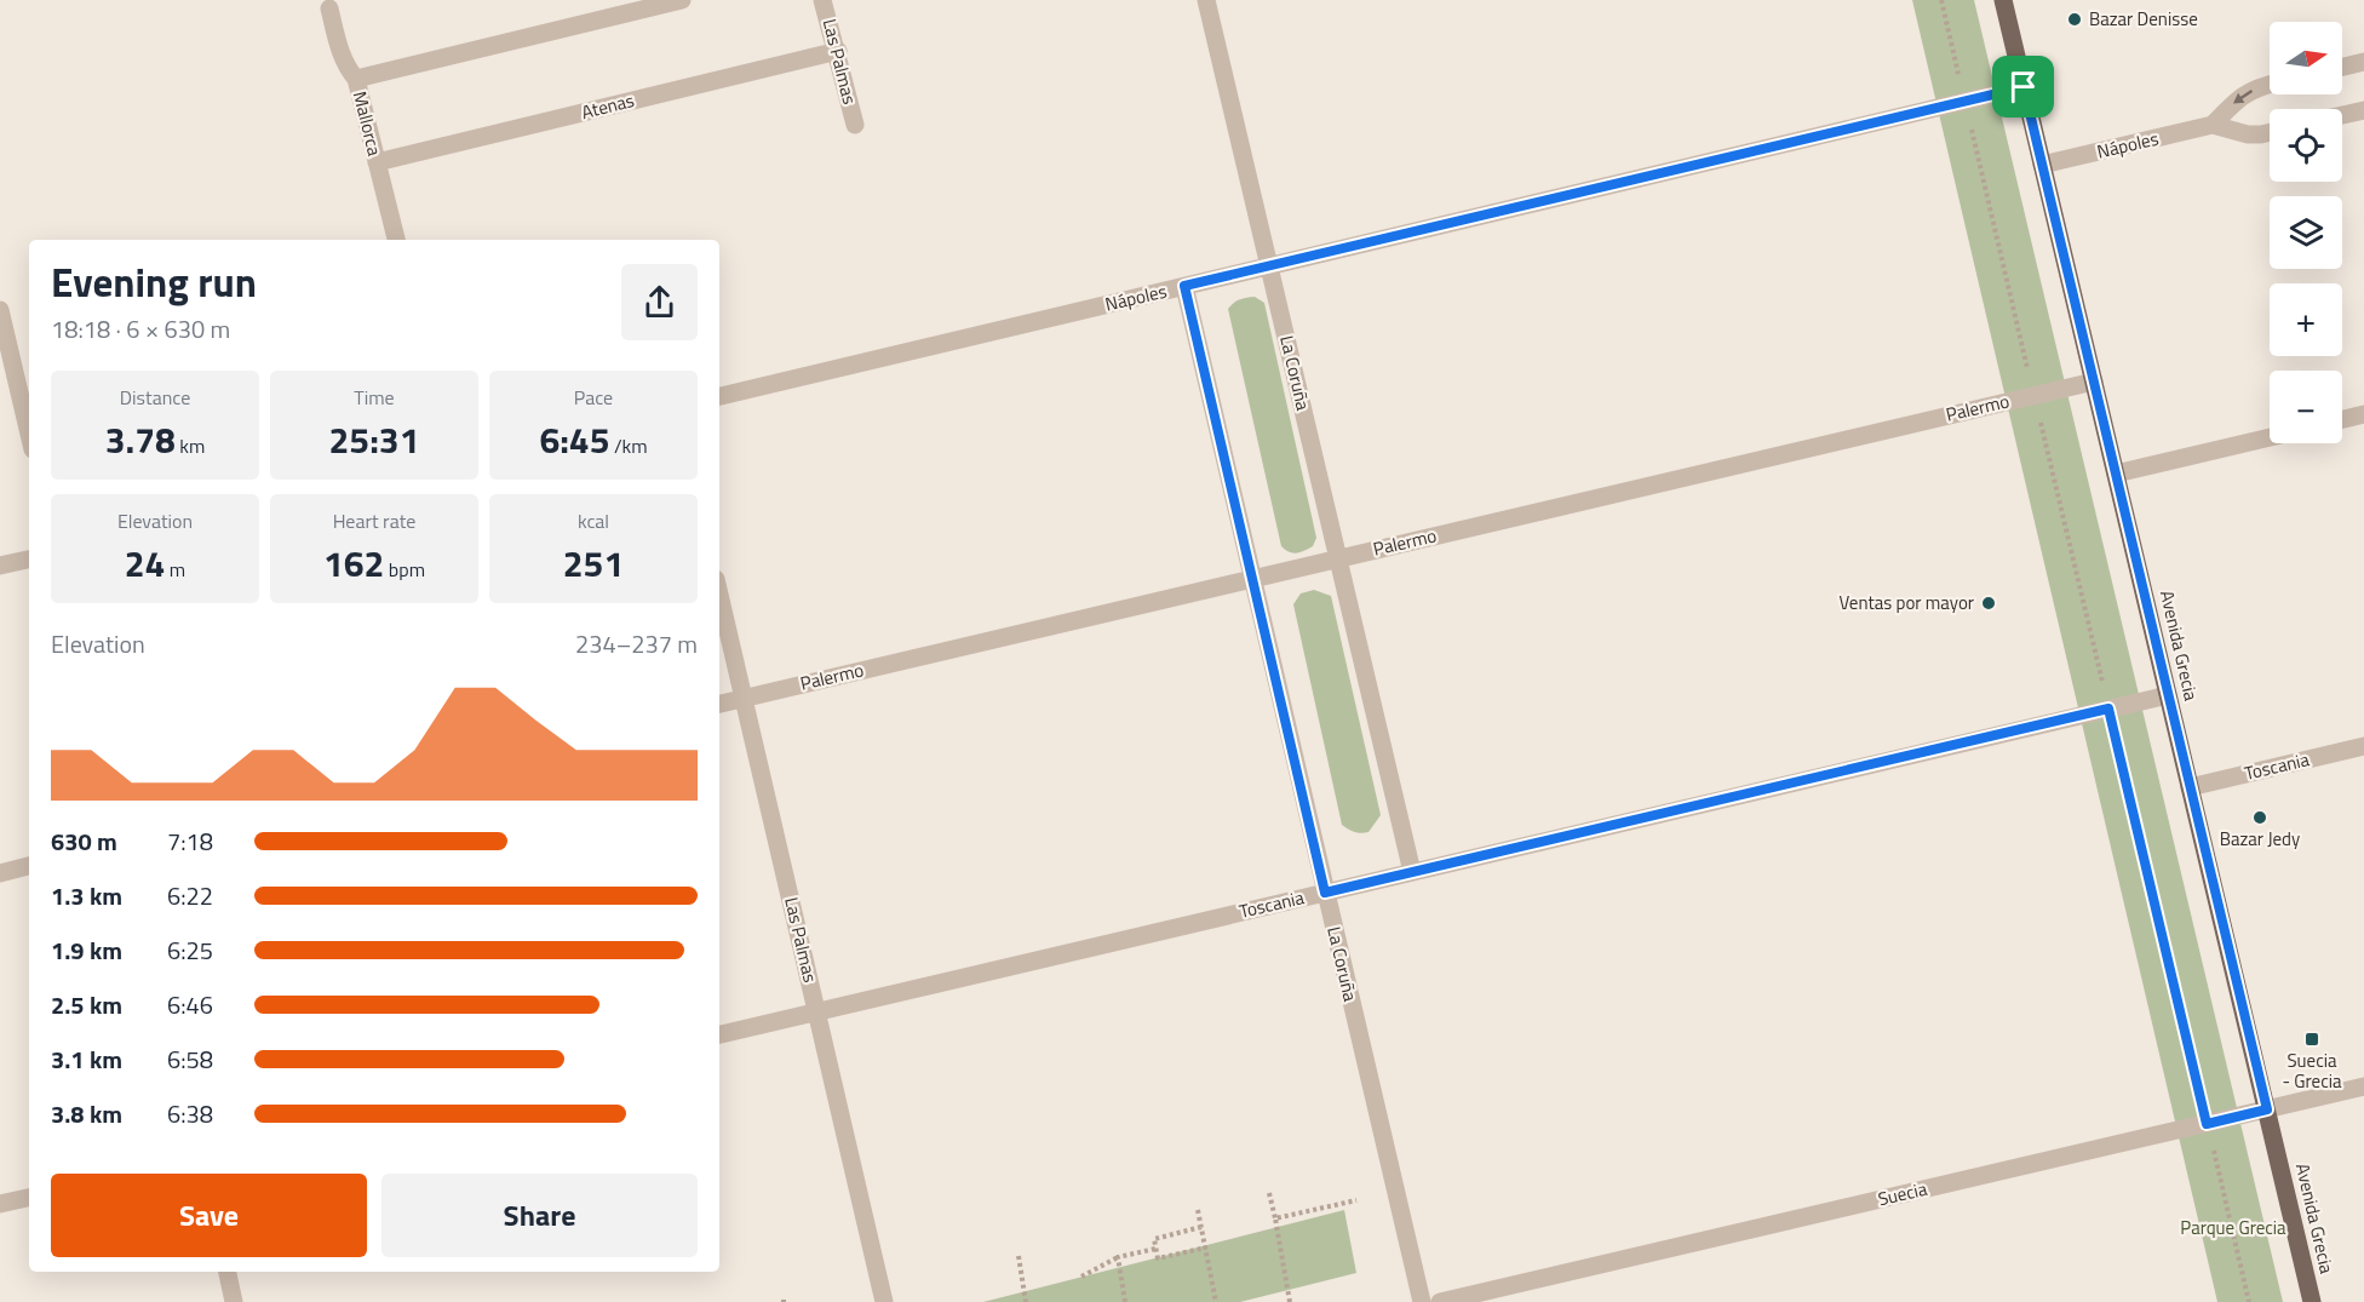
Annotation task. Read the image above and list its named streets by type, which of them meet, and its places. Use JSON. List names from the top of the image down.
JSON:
{
  "streets": {
    "main road": ["Avenida Grecia"],
    "street": [
      "Las Palmas",
      "Atenas",
      "Mallorca",
      "Nápoles",
      "La Coruña",
      "Palermo",
      "Toscania",
      "Suecia"
    ]
  },
  "crossings": [
    ["Las Palmas", "Atenas"],
    ["Las Palmas", "Palermo"],
    ["Las Palmas", "Toscania"],
    ["Atenas", "Mallorca"],
    ["Nápoles", "La Coruña"],
    ["Nápoles", "Avenida Grecia"],
    ["La Coruña", "Palermo"],
    ["La Coruña", "Toscania"],
    ["Palermo", "Avenida Grecia"],
    ["Avenida Grecia", "Toscania"],
    ["Avenida Grecia", "Suecia"]
  ],
  "parks": ["Parque Grecia"],
  "places": {
    "other": ["Bazar Denisse", "Ventas por mayor", "Bazar Jedy"],
    "transit": ["Suecia - Grecia"]
  },
  "north": "right",
  "page": {
    "map_buttons": ["+", "−"],
    "heading": ["Evening run", "18:18 · 6 × 630 m"],
    "stats": [
      ["Distance", "3.78 km"],
      ["Time", "25:31"],
      ["Pace", "6:45 /km"],
      ["Elevation", "24 m"],
      ["Heart rate", "162 bpm"],
      ["kcal", "251"]
    ],
    "chart": ["Elevation", "234–237 m"],
    "list": [
      {
        "name": "630 m",
        "note": "7:18"
      },
      {
        "name": "1.3 km",
        "note": "6:22"
      },
      {
        "name": "1.9 km",
        "note": "6:25"
      },
      {
        "name": "2.5 km",
        "note": "6:46"
      },
      {
        "name": "3.1 km",
        "note": "6:58"
      },
      {
        "name": "3.8 km",
        "note": "6:38"
      }
    ],
    "buttons": ["Save", "Share"]
  }
}
